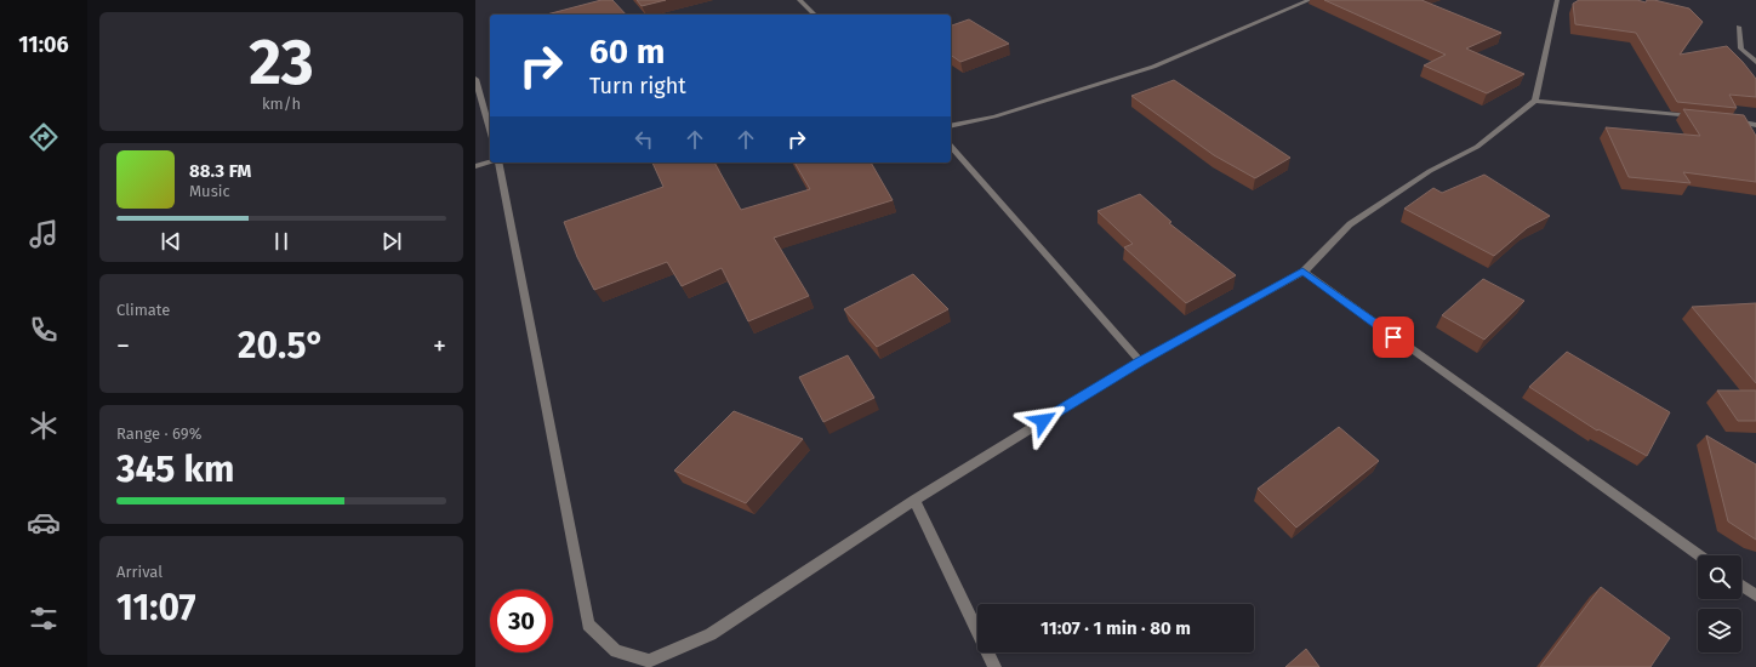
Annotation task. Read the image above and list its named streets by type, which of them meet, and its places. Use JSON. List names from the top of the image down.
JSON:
{
  "page": {
    "tabs": "11:06",
    "tile": [
      ["23", "km/h"],
      "Climate",
      ["Range · 69%", "345 km"],
      ["Arrival", "11:07"]
    ],
    "turn": ["60 m", "Turn right"],
    "song": ["88.3 FM", "Music"],
    "heat": ["−", "20.5°", "+"],
    "limit": "30",
    "trip": "11:07 · 1 min · 80 m"
  }
}
